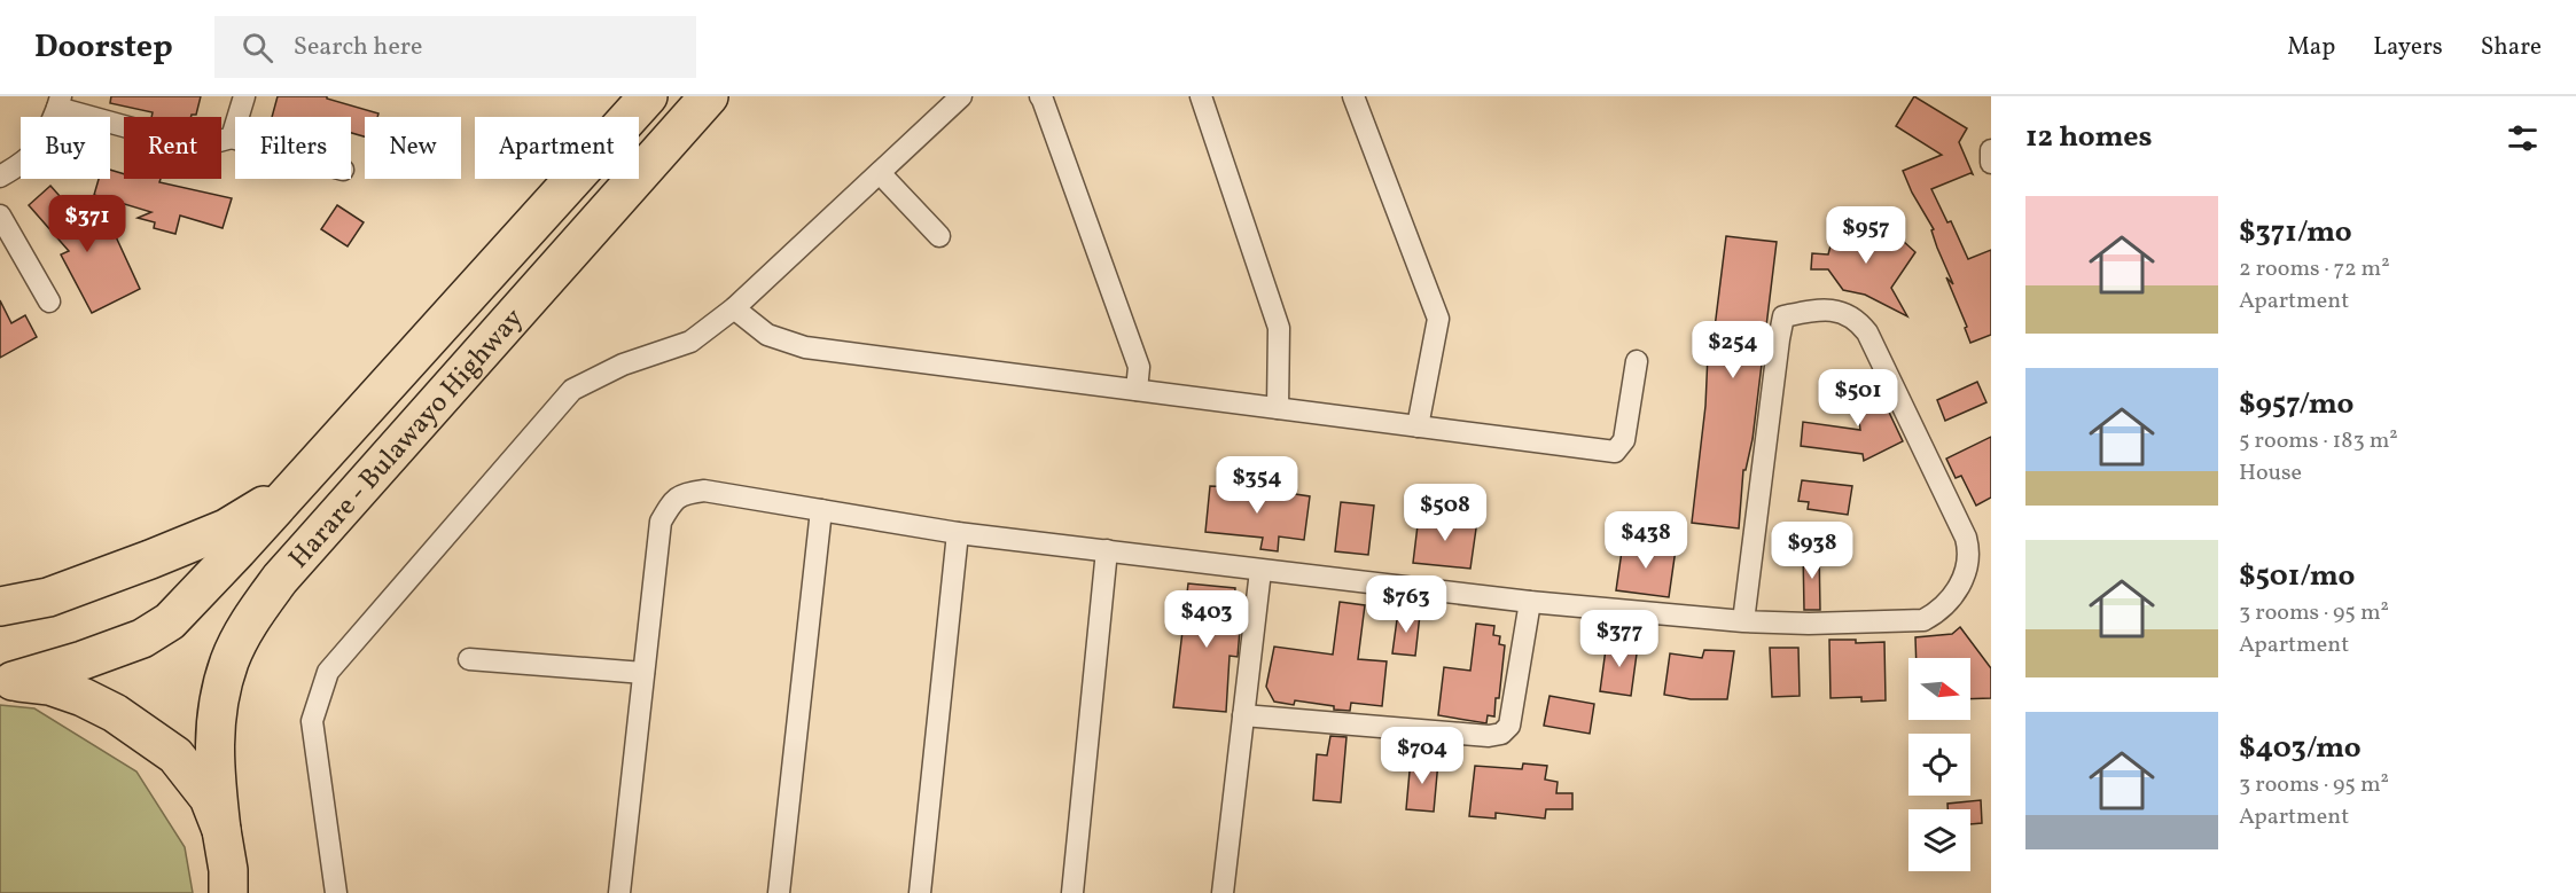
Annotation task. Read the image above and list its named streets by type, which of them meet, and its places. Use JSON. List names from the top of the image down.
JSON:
{
  "streets": {
    "highway": ["Harare - Bulawayo Highway"]
  },
  "north": "right",
  "page": {
    "header": "Doorstep",
    "search": "Search here",
    "nav": ["Map", "Layers", "Share"],
    "heading": "12 homes",
    "chip": [
      "Buy",
      "Rent",
      "Filters",
      "New",
      "Apartment"
    ],
    "list": [
      {
        "name": "$371/mo",
        "note": "2 rooms · 72 m² · Apartment"
      },
      {
        "name": "$957/mo",
        "note": "5 rooms · 183 m² · House"
      },
      {
        "name": "$501/mo",
        "note": "3 rooms · 95 m² · Apartment"
      },
      {
        "name": "$403/mo",
        "note": "3 rooms · 95 m² · Apartment"
      }
    ],
    "price": [
      "$371",
      "$957",
      "$254",
      "$501",
      "$354",
      "$508",
      "$438",
      "$938",
      "$763",
      "$403",
      "$377",
      "$704"
    ]
  }
}
